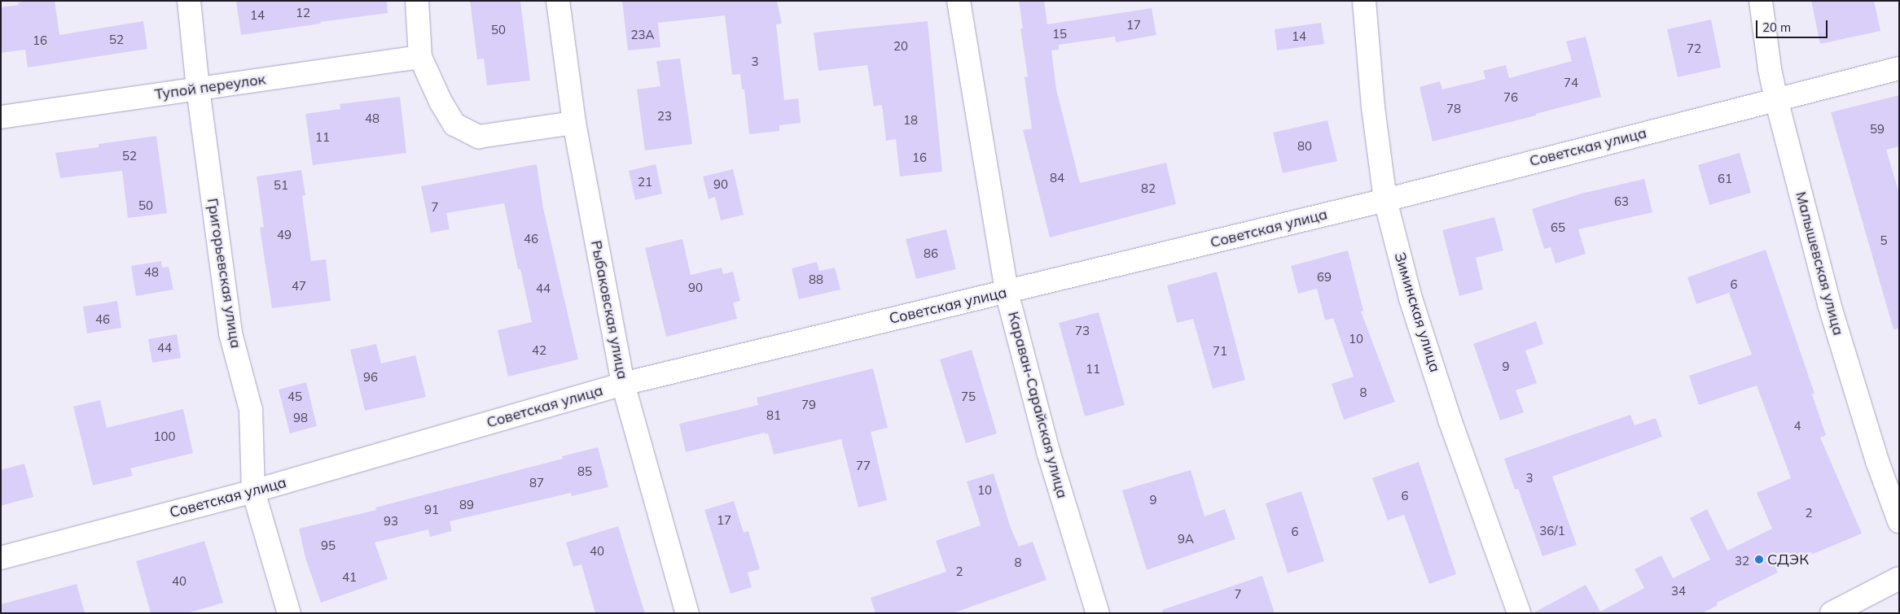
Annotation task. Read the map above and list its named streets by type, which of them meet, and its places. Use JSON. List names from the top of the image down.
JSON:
{
  "streets": {
    "street": [
      "Тупой переулок",
      "Советская улица",
      "Малышевская улица",
      "Григорьевская улица",
      "Рыбаковская улица",
      "Зиминская улица",
      "Караван-Сарайская улица"
    ]
  },
  "crossings": [
    ["Тупой переулок", "Григорьевская улица"],
    ["Советская улица", "Малышевская улица"],
    ["Советская улица", "Григорьевская улица"],
    ["Советская улица", "Рыбаковская улица"],
    ["Советская улица", "Зиминская улица"],
    ["Советская улица", "Караван-Сарайская улица"]
  ],
  "places": ["СДЭК"],
  "house_numbers": [
    "12",
    "14",
    "17",
    "50",
    "15",
    "23А",
    "14",
    "52",
    "16",
    "20",
    "72",
    "3",
    "74",
    "76",
    "78",
    "23",
    "48",
    "18",
    "59",
    "11",
    "80",
    "52",
    "16",
    "84",
    "61",
    "21",
    "90",
    "51",
    "82",
    "63",
    "50",
    "7",
    "65",
    "49",
    "46",
    "5",
    "86",
    "48",
    "69",
    "88",
    "6",
    "47",
    "90",
    "44",
    "46",
    "73",
    "10",
    "44",
    "42",
    "71",
    "9",
    "11",
    "96",
    "8",
    "45",
    "75",
    "79",
    "81",
    "98",
    "4",
    "100",
    "77",
    "85",
    "3",
    "87",
    "10",
    "6",
    "9",
    "89",
    "91",
    "2",
    "17",
    "93",
    "36/1",
    "6",
    "9А",
    "95",
    "40",
    "32",
    "8",
    "2",
    "41",
    "40",
    "34",
    "7"
  ],
  "scale_bar": "20 m"
}
